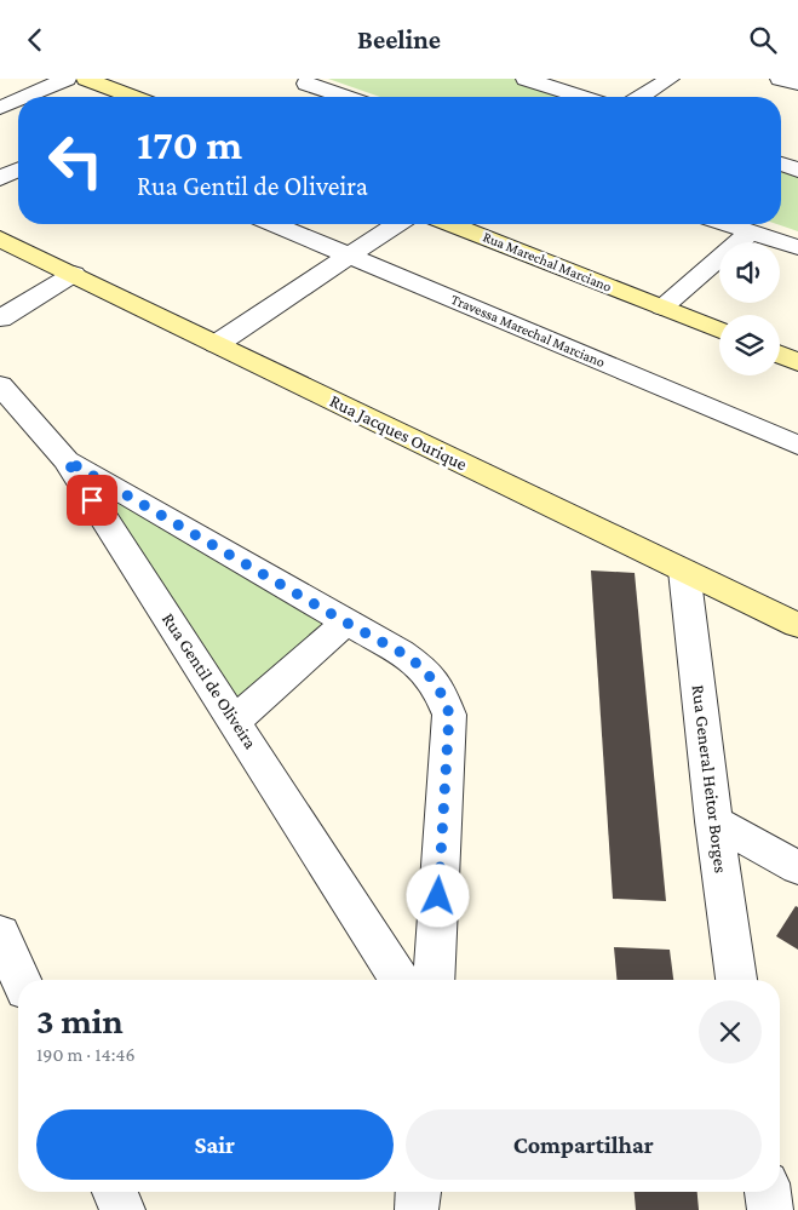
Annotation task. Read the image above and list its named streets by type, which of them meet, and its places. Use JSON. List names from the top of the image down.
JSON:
{
  "streets": {
    "main road": ["Rua Marechal Marciano", "Rua Jacques Ourique"],
    "street": ["Travessa Marechal Marciano", "Rua Gentil de Oliveira", "Rua General Heitor Borges"]
  },
  "crossings": [
    ["Rua Jacques Ourique", "Rua General Heitor Borges"]
  ],
  "page": {
    "header": "Beeline",
    "turn": ["170 m", "Rua Gentil de Oliveira"],
    "heading": ["3 min", "190 m · 14:46"],
    "buttons": ["Sair", "Compartilhar"]
  }
}
